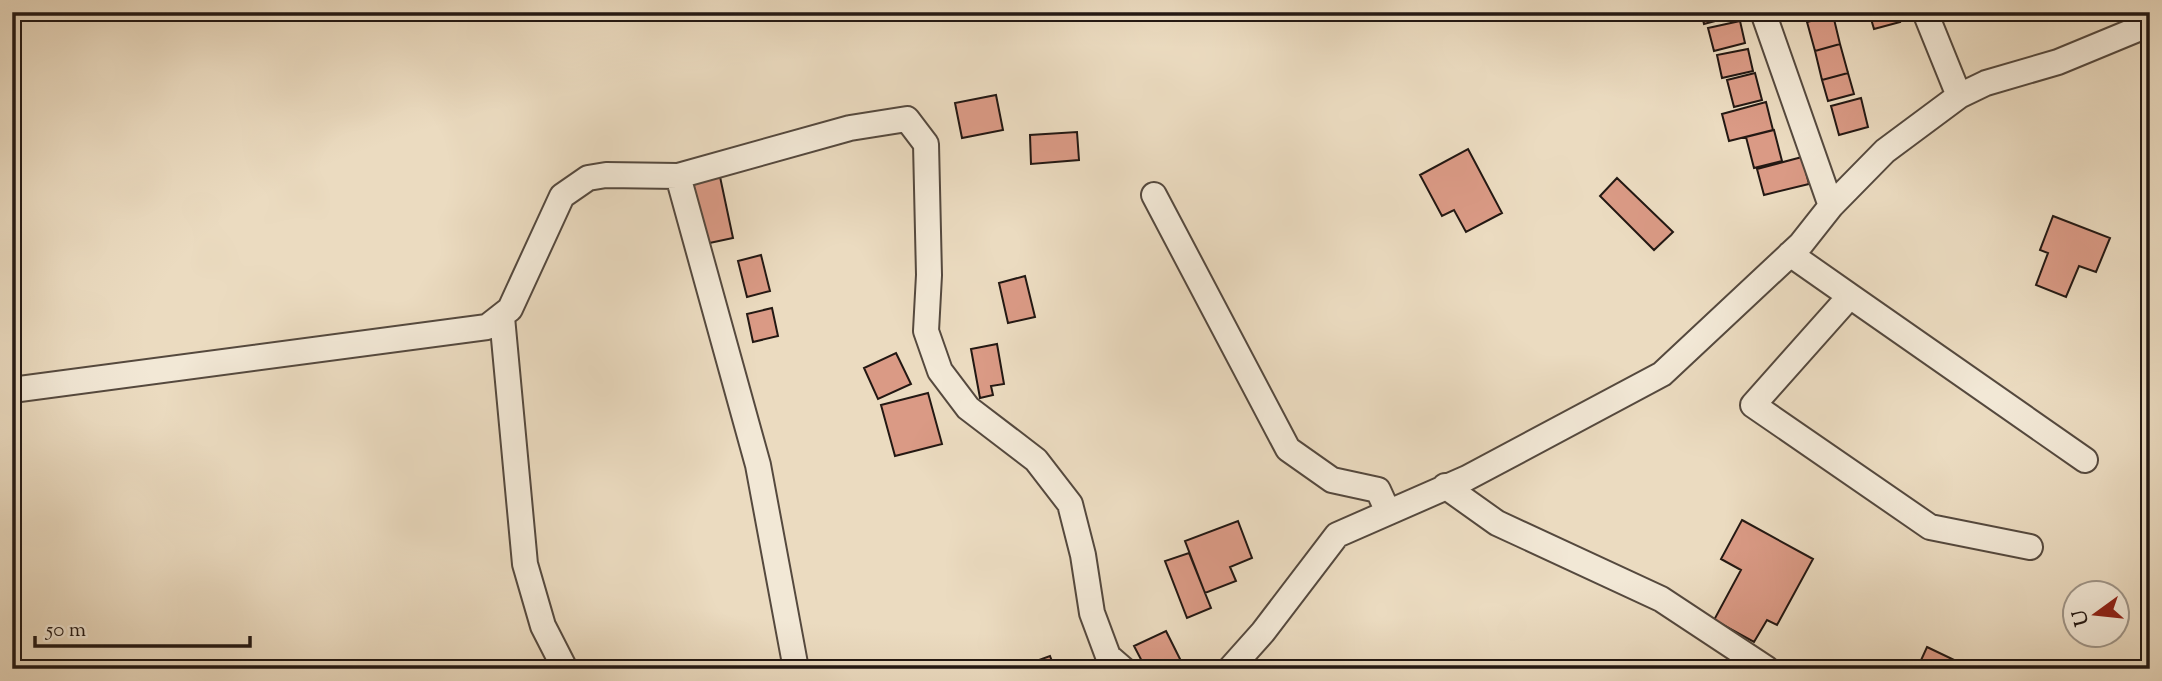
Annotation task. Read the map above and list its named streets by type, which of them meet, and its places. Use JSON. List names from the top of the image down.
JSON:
{
  "scale_bar": "50 m",
  "north": "left"
}
